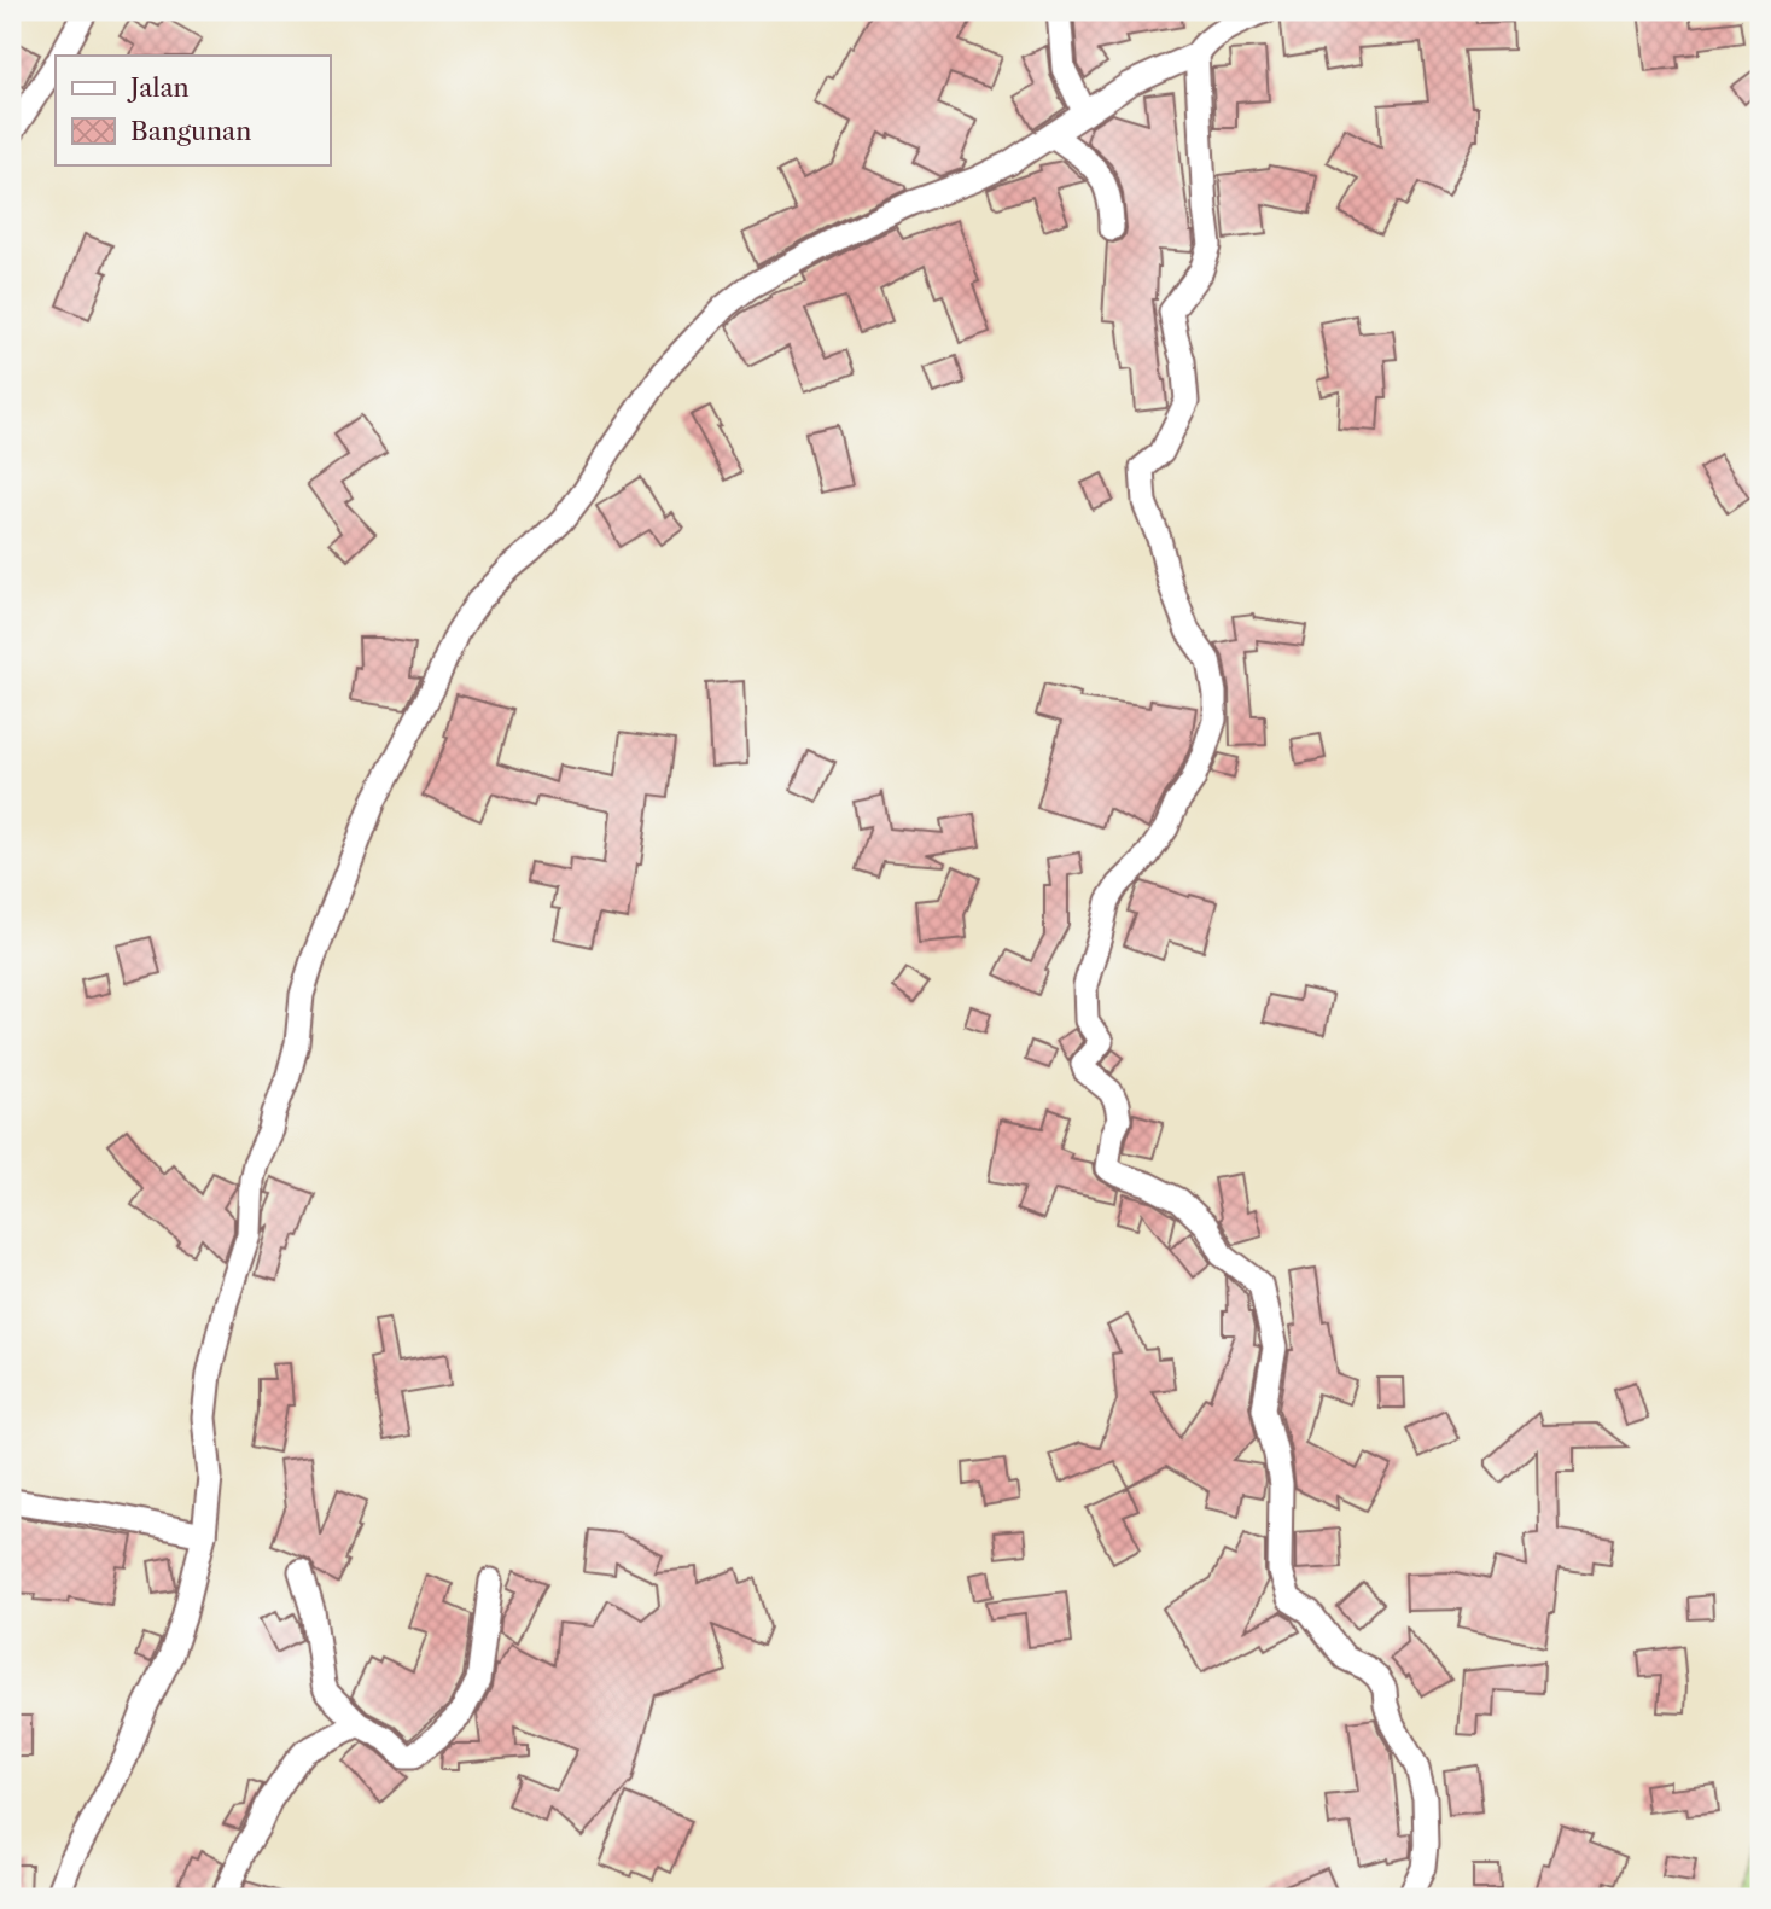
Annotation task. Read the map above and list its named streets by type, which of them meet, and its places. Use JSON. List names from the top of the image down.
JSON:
{
  "legend": ["Jalan", "Bangunan"]
}
